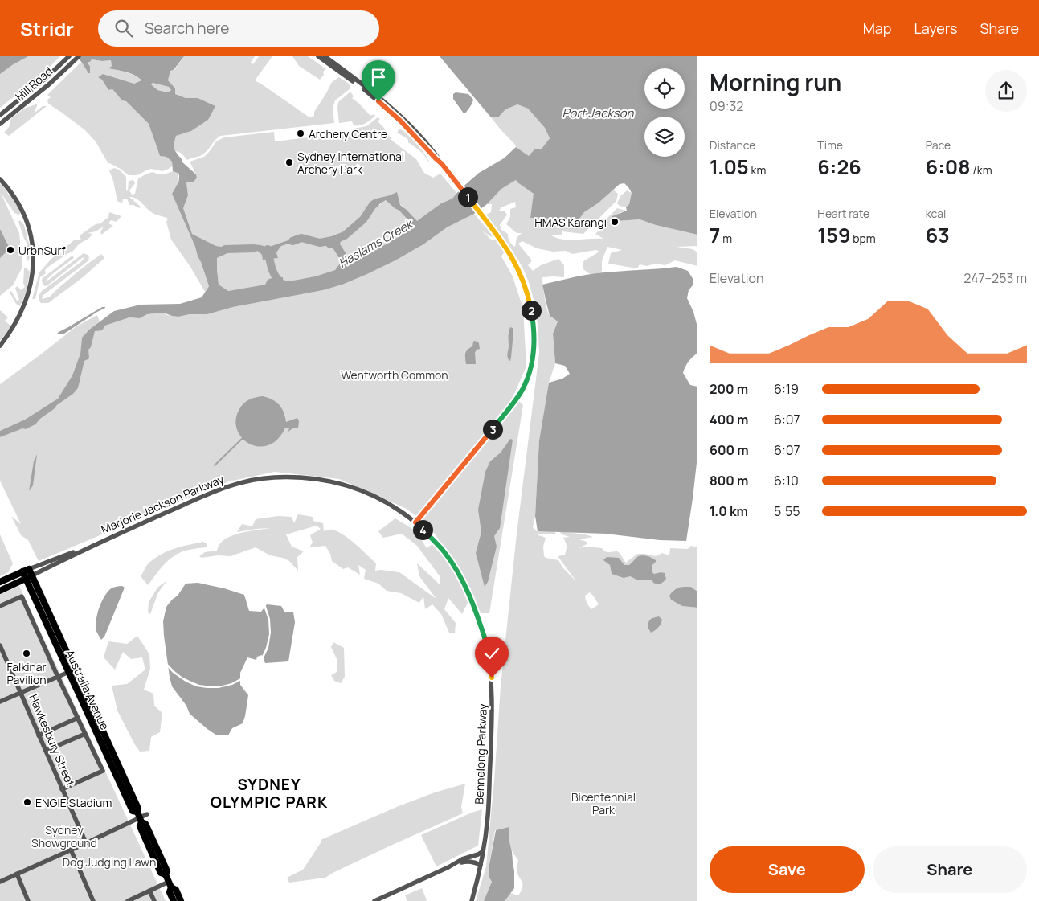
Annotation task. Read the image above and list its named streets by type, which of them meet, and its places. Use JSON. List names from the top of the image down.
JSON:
{
  "streets": {
    "main road": ["Australia Avenue"],
    "street": [
      "Hill Road",
      "Marjorie Jackson Parkway",
      "Hawkesbury Street",
      "Bennelong Parkway"
    ]
  },
  "crossings": [
    ["Marjorie Jackson Parkway", "Australia Avenue"],
    ["Marjorie Jackson Parkway", "Bennelong Parkway"]
  ],
  "districts": ["SYDNEY OLYMPIC PARK"],
  "water": ["Port Jackson", "Haslams Creek"],
  "parks": [
    "Wentworth Common",
    "Bicentennial Park",
    "Sydney Showground",
    "Dog Judging Lawn"
  ],
  "places": [
    "Archery Centre",
    "Sydney International Archery Park",
    "HMAS Karangi",
    "UrbnSurf",
    "Falkinar Pavilion",
    "ENGIE Stadium"
  ],
  "page": {
    "header": "Stridr",
    "search": "Search here",
    "nav": ["Map", "Layers", "Share"],
    "heading": ["Morning run", "09:32"],
    "stats": [
      ["Distance", "1.05 km"],
      ["Time", "6:26"],
      ["Pace", "6:08 /km"],
      ["Elevation", "7 m"],
      ["Heart rate", "159 bpm"],
      ["kcal", "63"]
    ],
    "pins": [
      "1",
      "2",
      "3",
      "4"
    ],
    "chart": ["Elevation", "247–253 m"],
    "list": [
      {
        "name": "200 m",
        "note": "6:19"
      },
      {
        "name": "400 m",
        "note": "6:07"
      },
      {
        "name": "600 m",
        "note": "6:07"
      },
      {
        "name": "800 m",
        "note": "6:10"
      },
      {
        "name": "1.0 km",
        "note": "5:55"
      }
    ],
    "buttons": ["Save", "Share"]
  }
}
